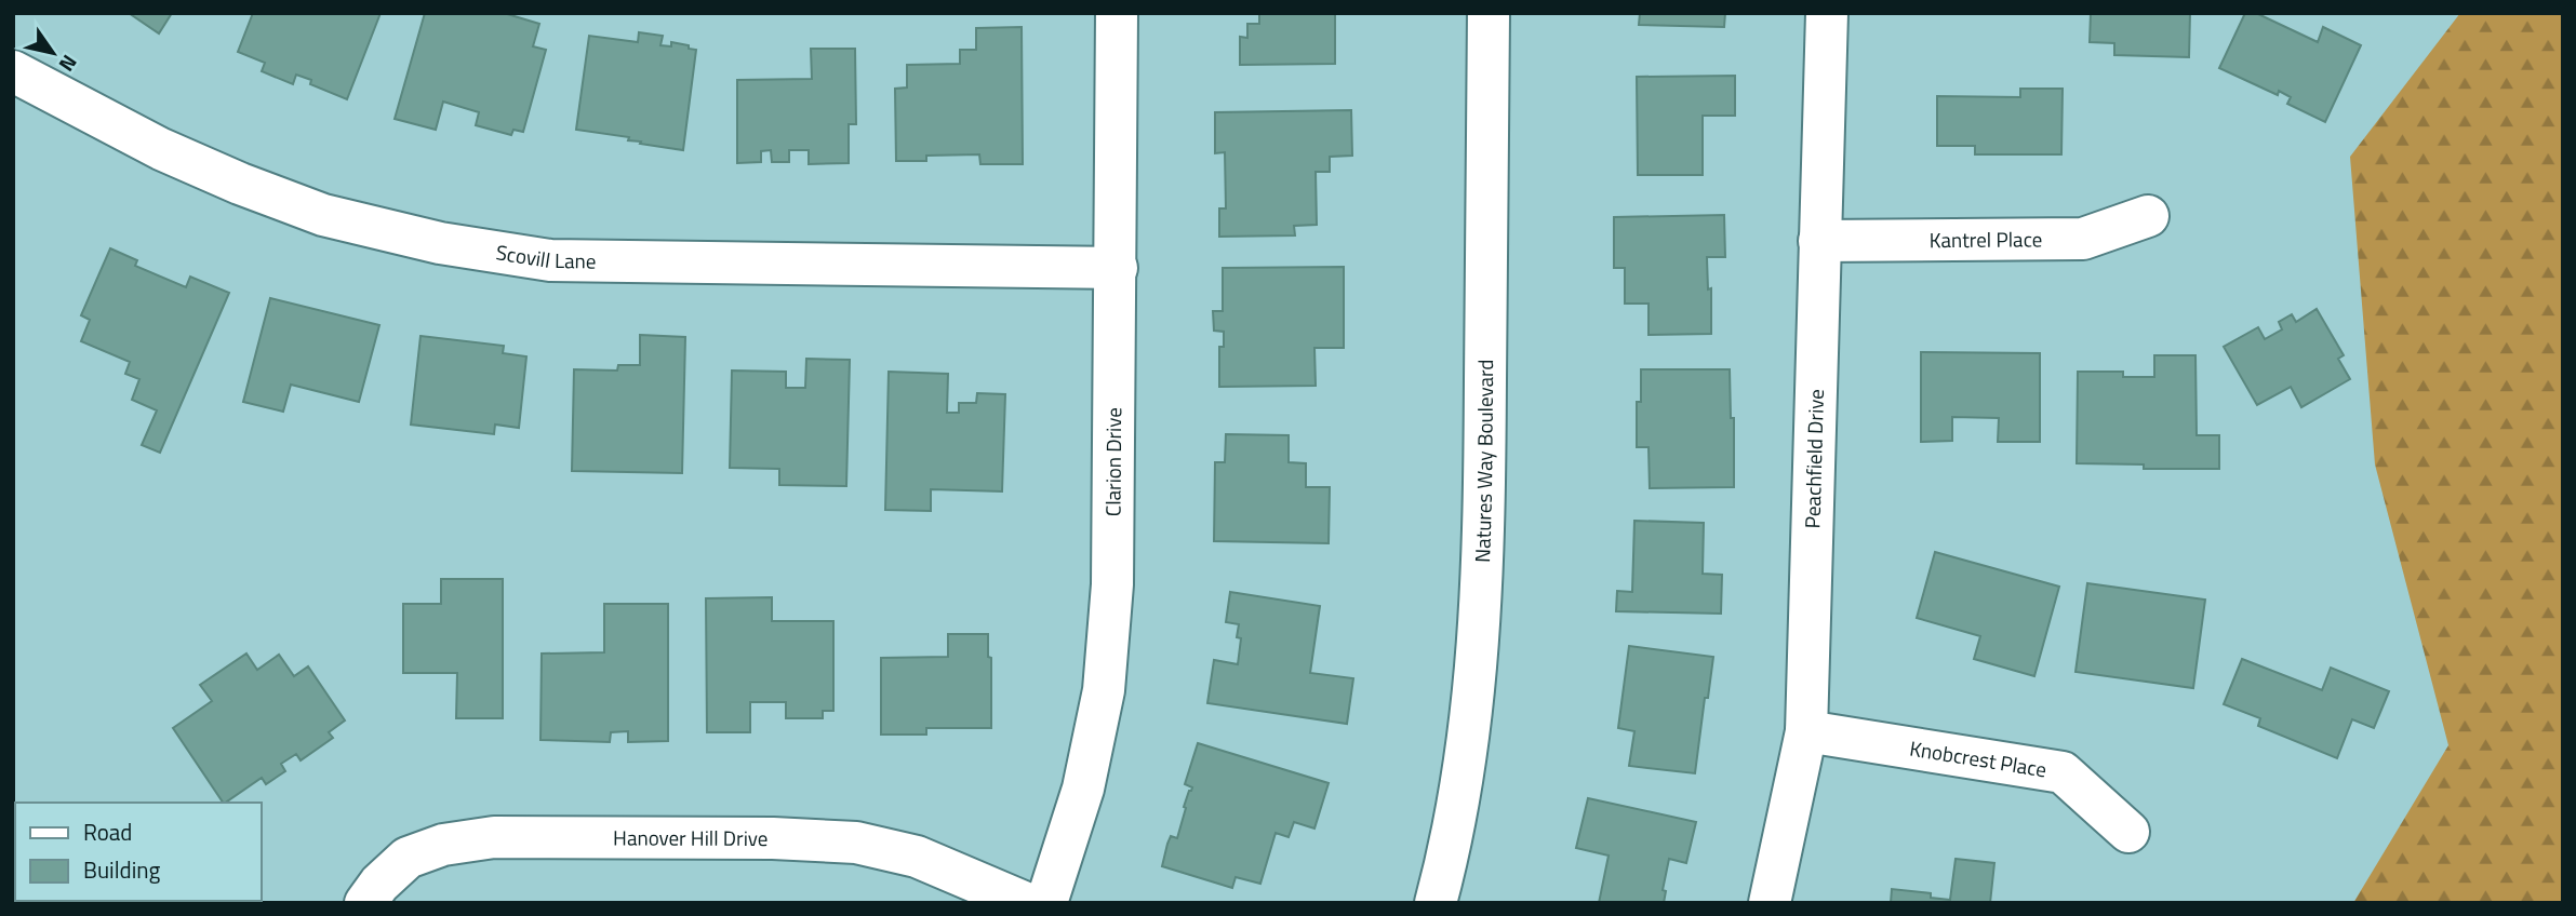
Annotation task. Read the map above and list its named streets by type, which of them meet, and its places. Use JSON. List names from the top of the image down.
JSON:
{
  "streets": {
    "street": [
      "Kantrel Place",
      "Scovill Lane",
      "Natures Way Boulevard",
      "Peachfield Drive",
      "Clarion Drive",
      "Knobcrest Place",
      "Hanover Hill Drive"
    ]
  },
  "crossings": [
    ["Kantrel Place", "Peachfield Drive"],
    ["Scovill Lane", "Clarion Drive"],
    ["Peachfield Drive", "Knobcrest Place"]
  ],
  "legend": ["Road", "Building"],
  "north": "bottom right"
}
